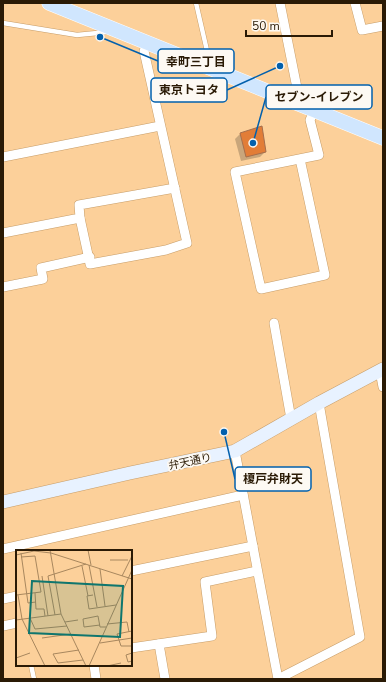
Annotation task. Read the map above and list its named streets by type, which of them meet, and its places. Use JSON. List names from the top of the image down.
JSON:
{
  "streets": {
    "street": ["弁天通り"]
  },
  "places": [
    "幸町三丁目",
    "東京トヨタ",
    "セブン-イレブン",
    "榎戸弁財天"
  ],
  "scale_bar": "50 m"
}
